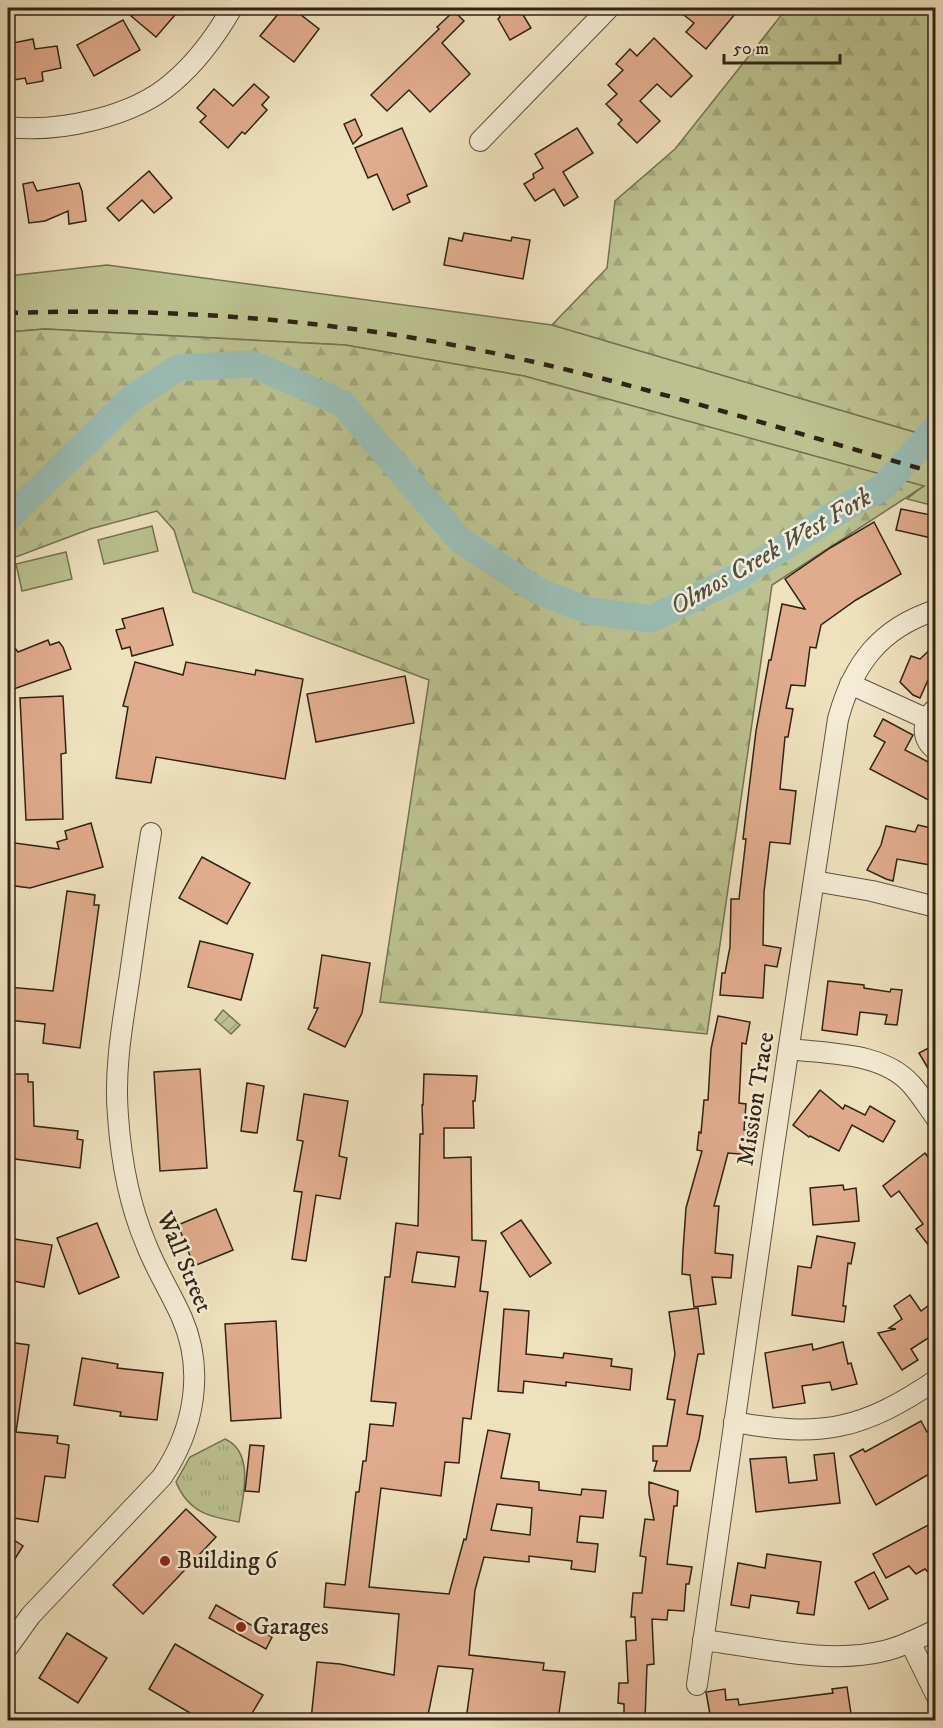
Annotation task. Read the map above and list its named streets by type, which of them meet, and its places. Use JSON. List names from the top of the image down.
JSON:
{
  "streets": {
    "street": ["Mission Trace", "Wall Street"]
  },
  "water": ["Olmos Creek West Fork"],
  "places": ["Building 6", "Garages"],
  "scale_bar": "50 m"
}
